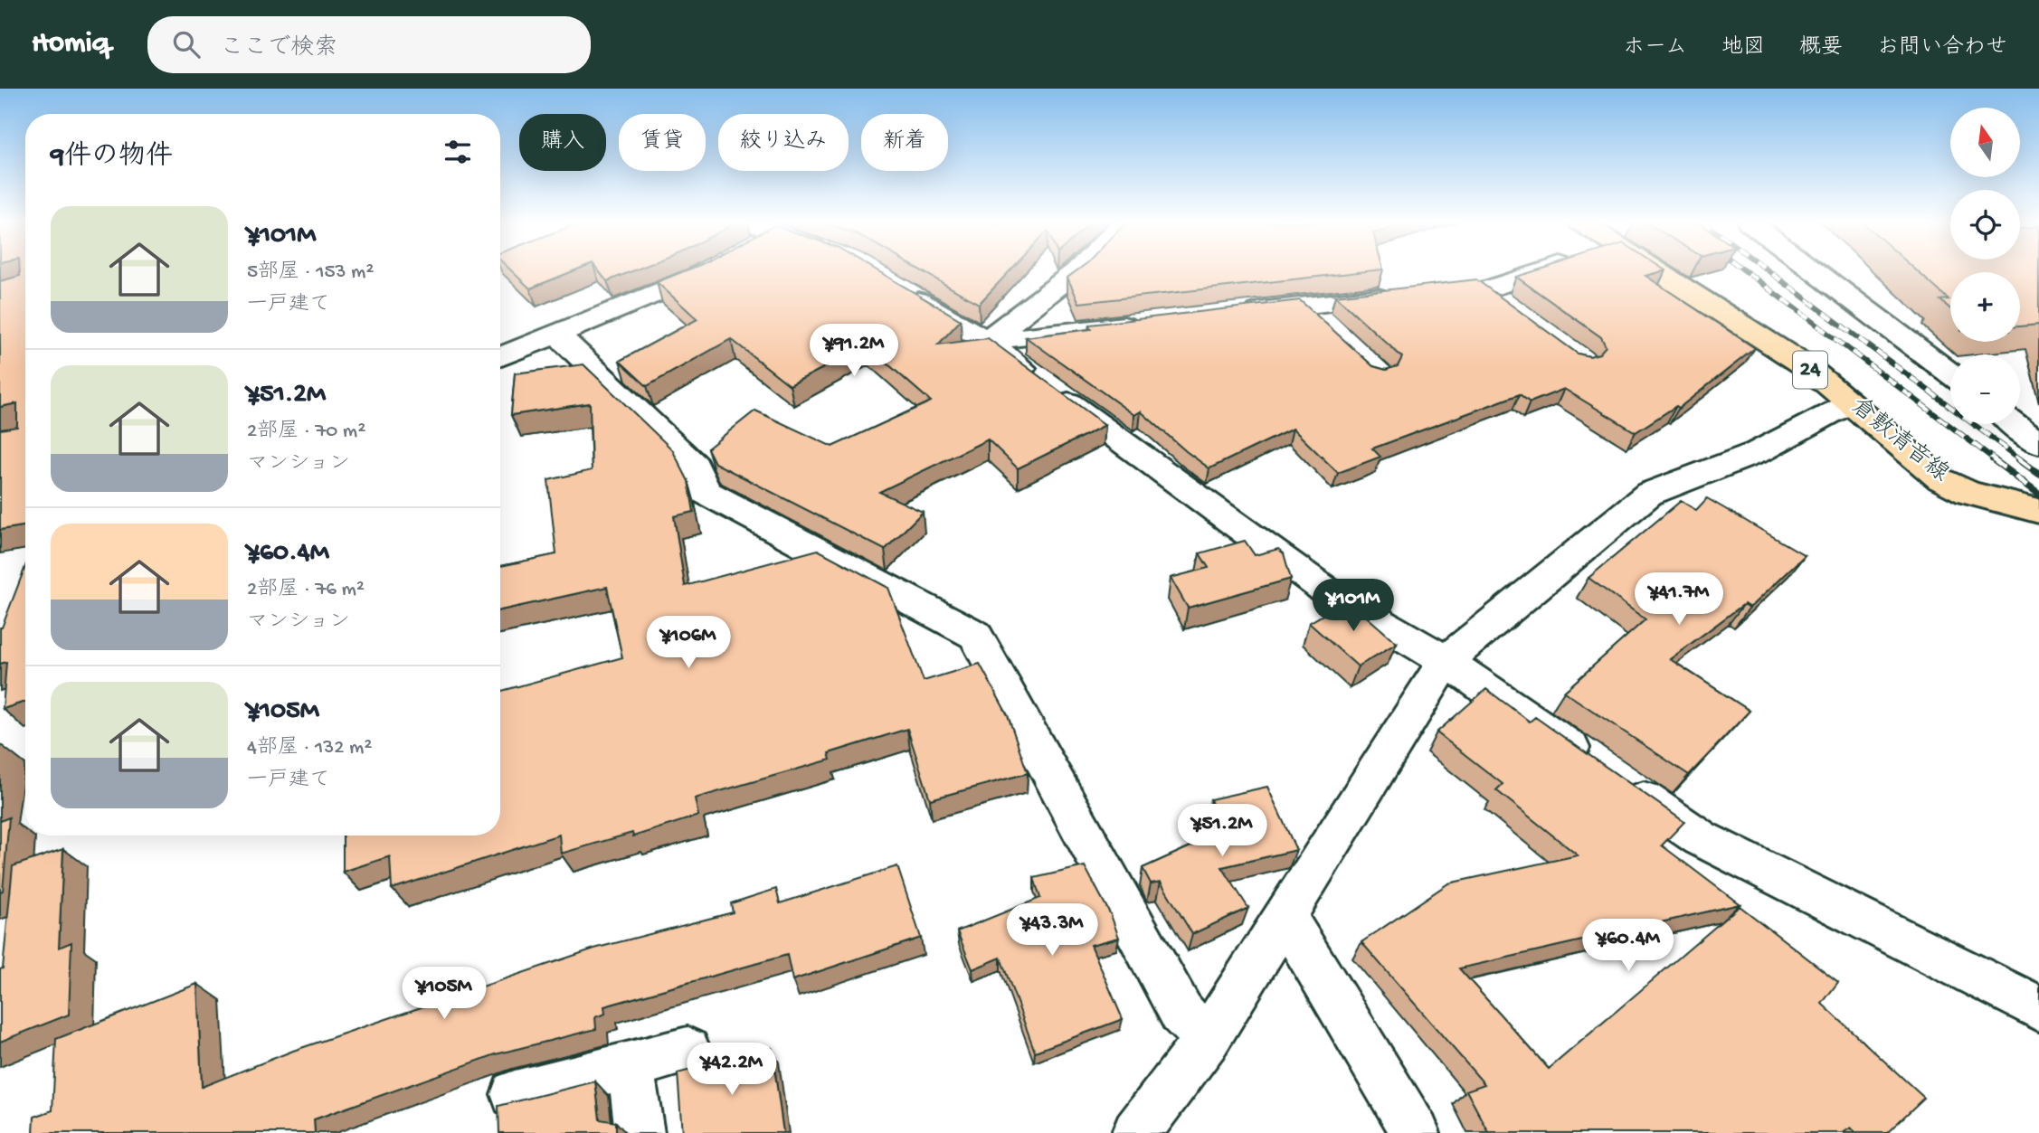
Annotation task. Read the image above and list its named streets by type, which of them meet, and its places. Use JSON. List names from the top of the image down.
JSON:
{
  "streets": {
    "main road": ["24", "倉敷清音線"]
  },
  "north": "top",
  "page": {
    "header": "Homiq",
    "search": "ここで検索",
    "nav": [
      "ホーム",
      "地図",
      "概要",
      "お問い合わせ"
    ],
    "map_buttons": ["+", "−"],
    "chip": [
      "購入",
      "賃貸",
      "絞り込み",
      "新着"
    ],
    "heading": "9件の物件",
    "list": [
      {
        "name": "¥101M",
        "note": "5部屋 · 153 m² · 一戸建て"
      },
      {
        "name": "¥51.2M",
        "note": "2部屋 · 70 m² · マンション"
      },
      {
        "name": "¥60.4M",
        "note": "2部屋 · 76 m² · マンション"
      },
      {
        "name": "¥105M",
        "note": "4部屋 · 132 m² · 一戸建て"
      }
    ],
    "price": [
      "¥91.2M",
      "¥41.7M",
      "¥101M",
      "¥106M",
      "¥51.2M",
      "¥43.3M",
      "¥60.4M",
      "¥105M",
      "¥42.2M"
    ]
  }
}
